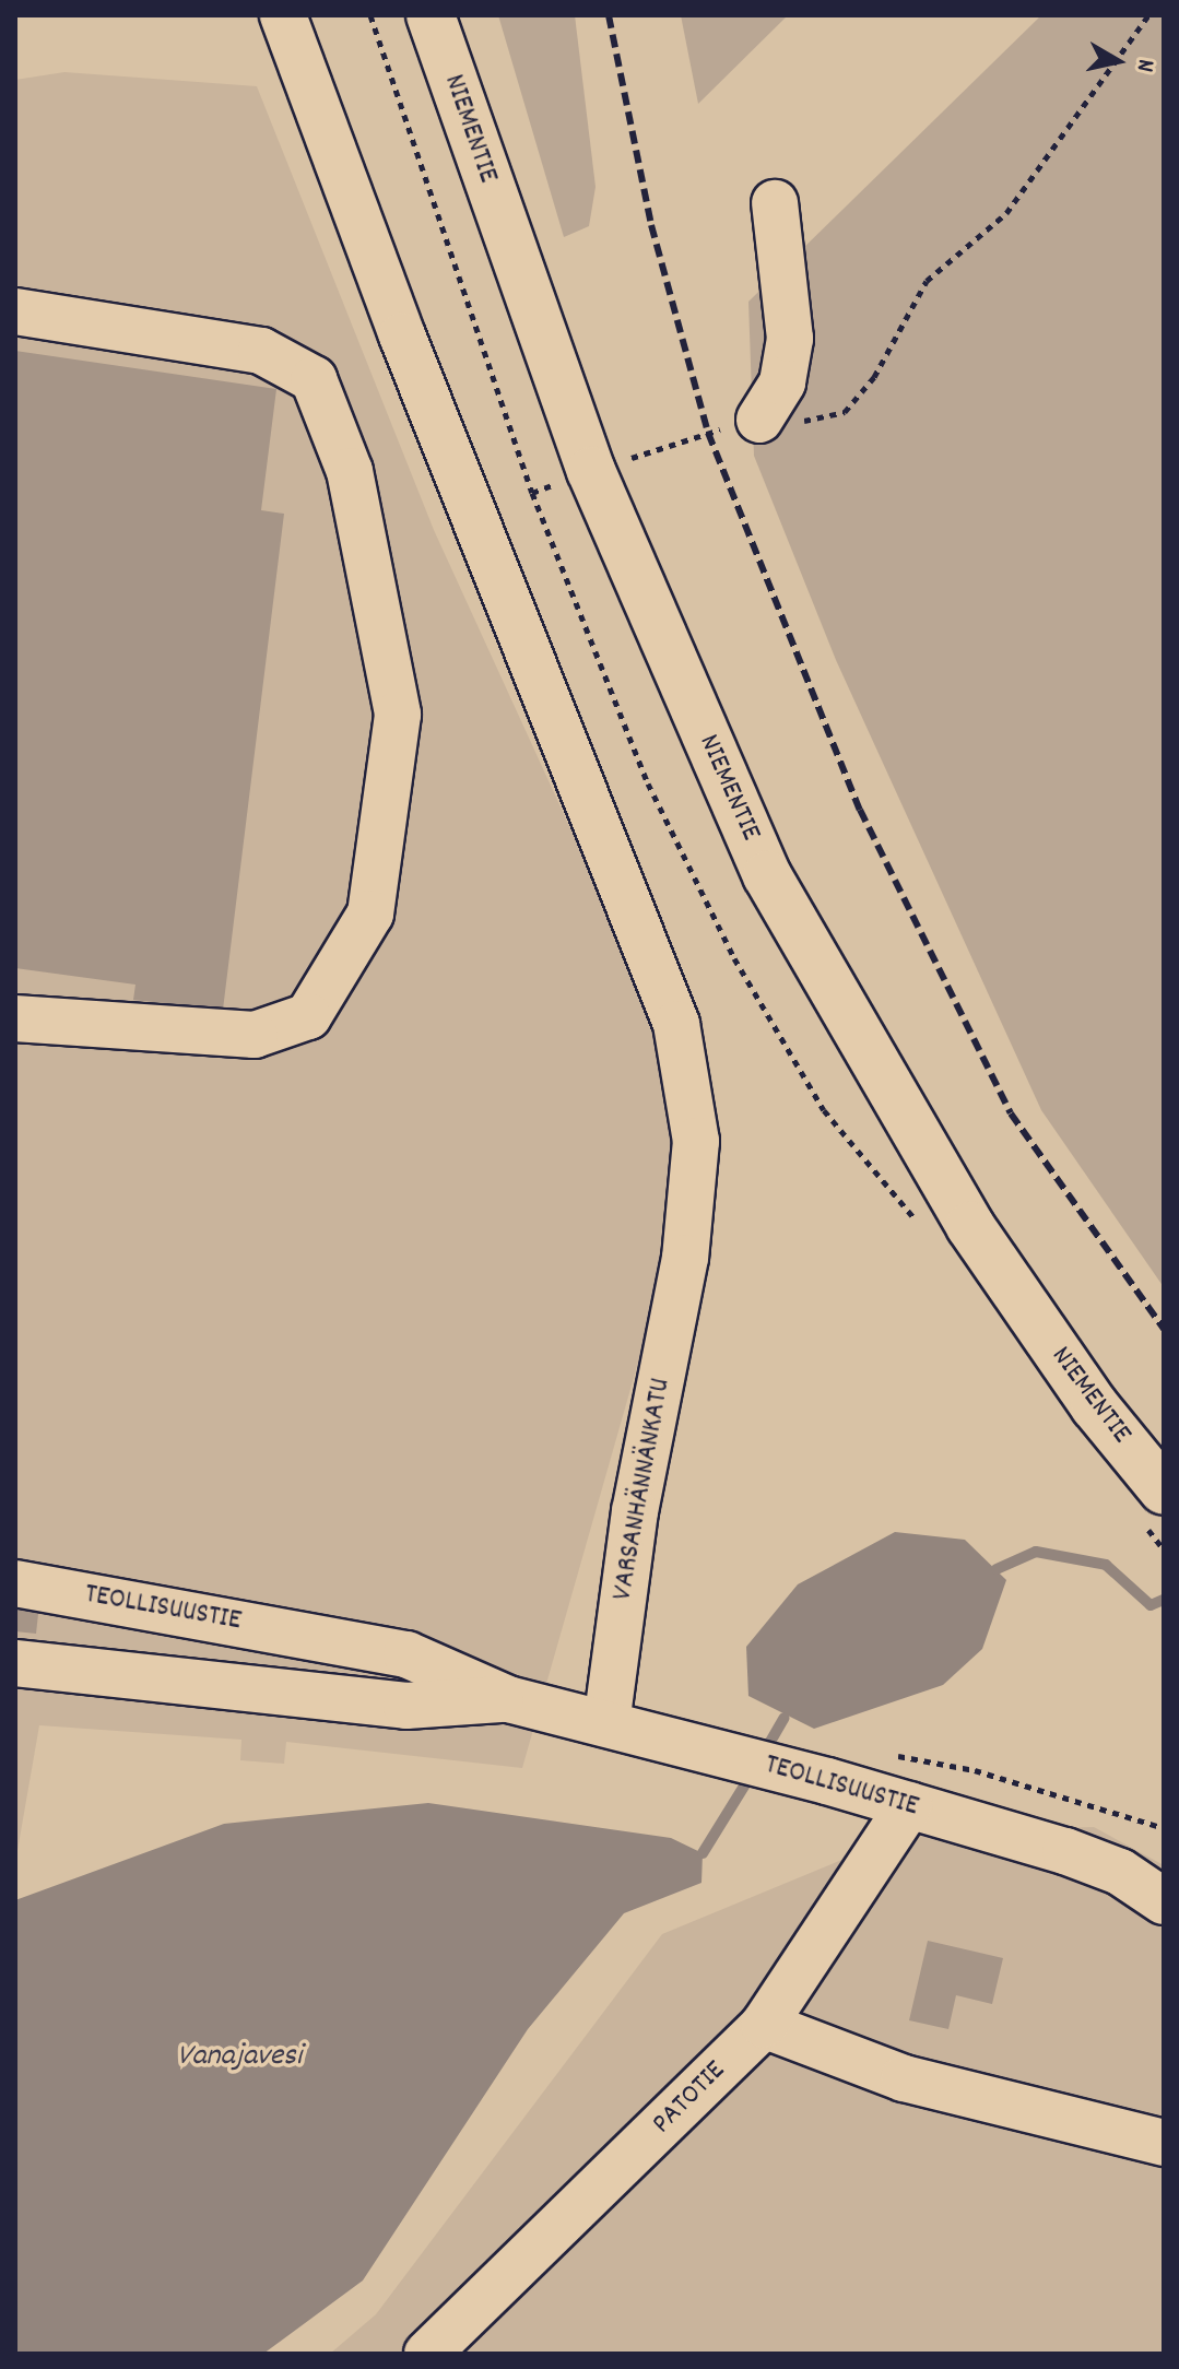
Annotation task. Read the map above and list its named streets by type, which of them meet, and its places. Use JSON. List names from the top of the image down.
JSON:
{
  "streets": {
    "main road": ["NIEMENTIE"],
    "lane": ["VARSANHÄNNÄNKATU", "TEOLLISUUSTIE", "PATOTIE"]
  },
  "crossings": [
    ["VARSANHÄNNÄNKATU", "TEOLLISUUSTIE"],
    ["TEOLLISUUSTIE", "PATOTIE"]
  ],
  "water": ["Vanajavesi"],
  "north": "right"
}
